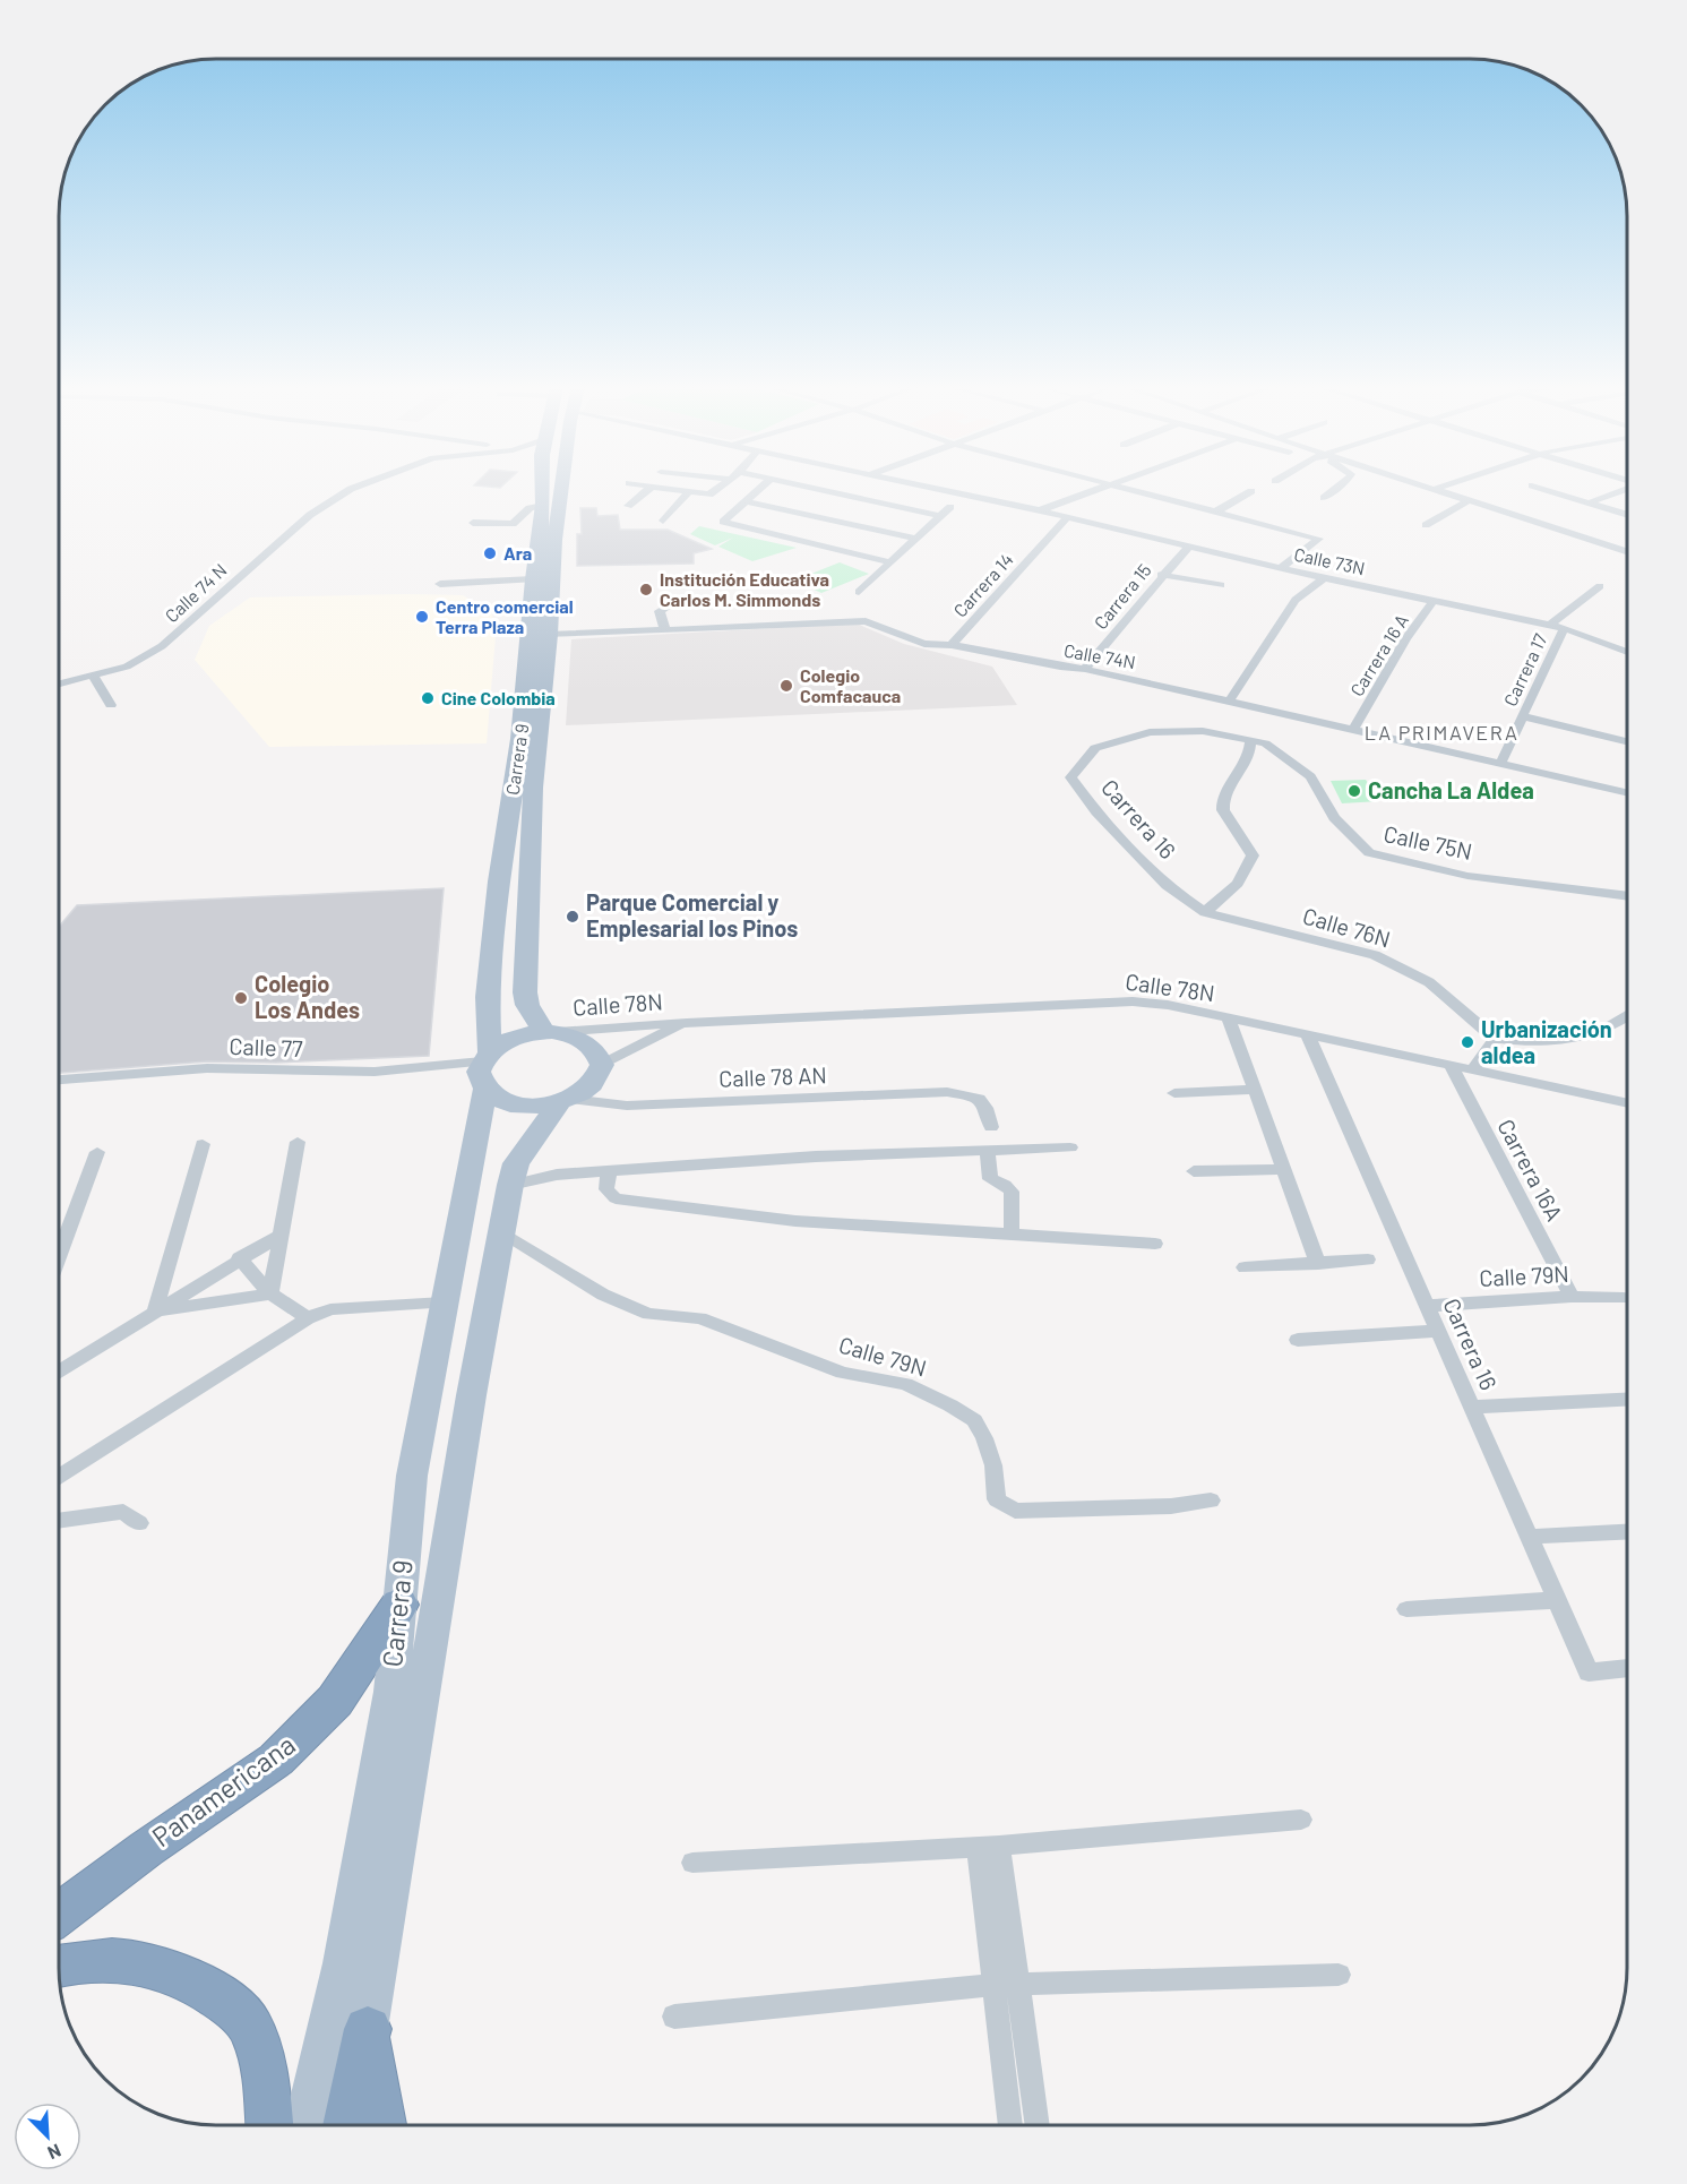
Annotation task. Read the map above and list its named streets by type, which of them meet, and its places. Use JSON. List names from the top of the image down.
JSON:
{
  "streets": {
    "highway": ["Carrera 9", "Panamericana"],
    "street": [
      "Calle 73N",
      "Carrera 14",
      "Calle 74 N",
      "Carrera 15",
      "Carrera 16 A",
      "Calle 74N",
      "Carrera 17",
      "Carrera 16",
      "Calle 75N",
      "Calle 76N",
      "Calle 78N",
      "Calle 77",
      "Calle 78 AN",
      "Carrera 16A",
      "Calle 79N"
    ]
  },
  "crossings": [
    ["Calle 73N", "Carrera 14"],
    ["Calle 73N", "Carrera 15"],
    ["Calle 73N", "Carrera 16 A"],
    ["Calle 73N", "Carrera 17"],
    ["Carrera 14", "Calle 74N"],
    ["Carrera 15", "Calle 74N"],
    ["Carrera 16 A", "Calle 74N"],
    ["Calle 74N", "Carrera 17"],
    ["Calle 74N", "Carrera 9"],
    ["Carrera 9", "Calle 78N"],
    ["Carrera 9", "Calle 77"],
    ["Carrera 9", "Calle 78 AN"],
    ["Carrera 9", "Calle 79N"],
    ["Carrera 9", "Panamericana"],
    ["Carrera 16", "Calle 75N"],
    ["Carrera 16", "Calle 76N"],
    ["Carrera 16", "Calle 78N"],
    ["Carrera 16", "Calle 79N"],
    ["Calle 78N", "Calle 77"],
    ["Calle 78N", "Calle 78 AN"],
    ["Calle 78N", "Carrera 16A"],
    ["Calle 77", "Calle 78 AN"],
    ["Carrera 16A", "Calle 79N"]
  ],
  "districts": ["LA PRIMAVERA"],
  "places": [
    "Ara",
    "Institución Educativa Carlos M. Simmonds",
    "Centro comercial Terra Plaza",
    "Colegio Comfacauca",
    "Cine Colombia",
    "Cancha La Aldea",
    "Parque Comercial y Emplesarial los Pinos",
    "Colegio Los Andes",
    "Urbanización aldea"
  ],
  "north": "bottom right"
}
